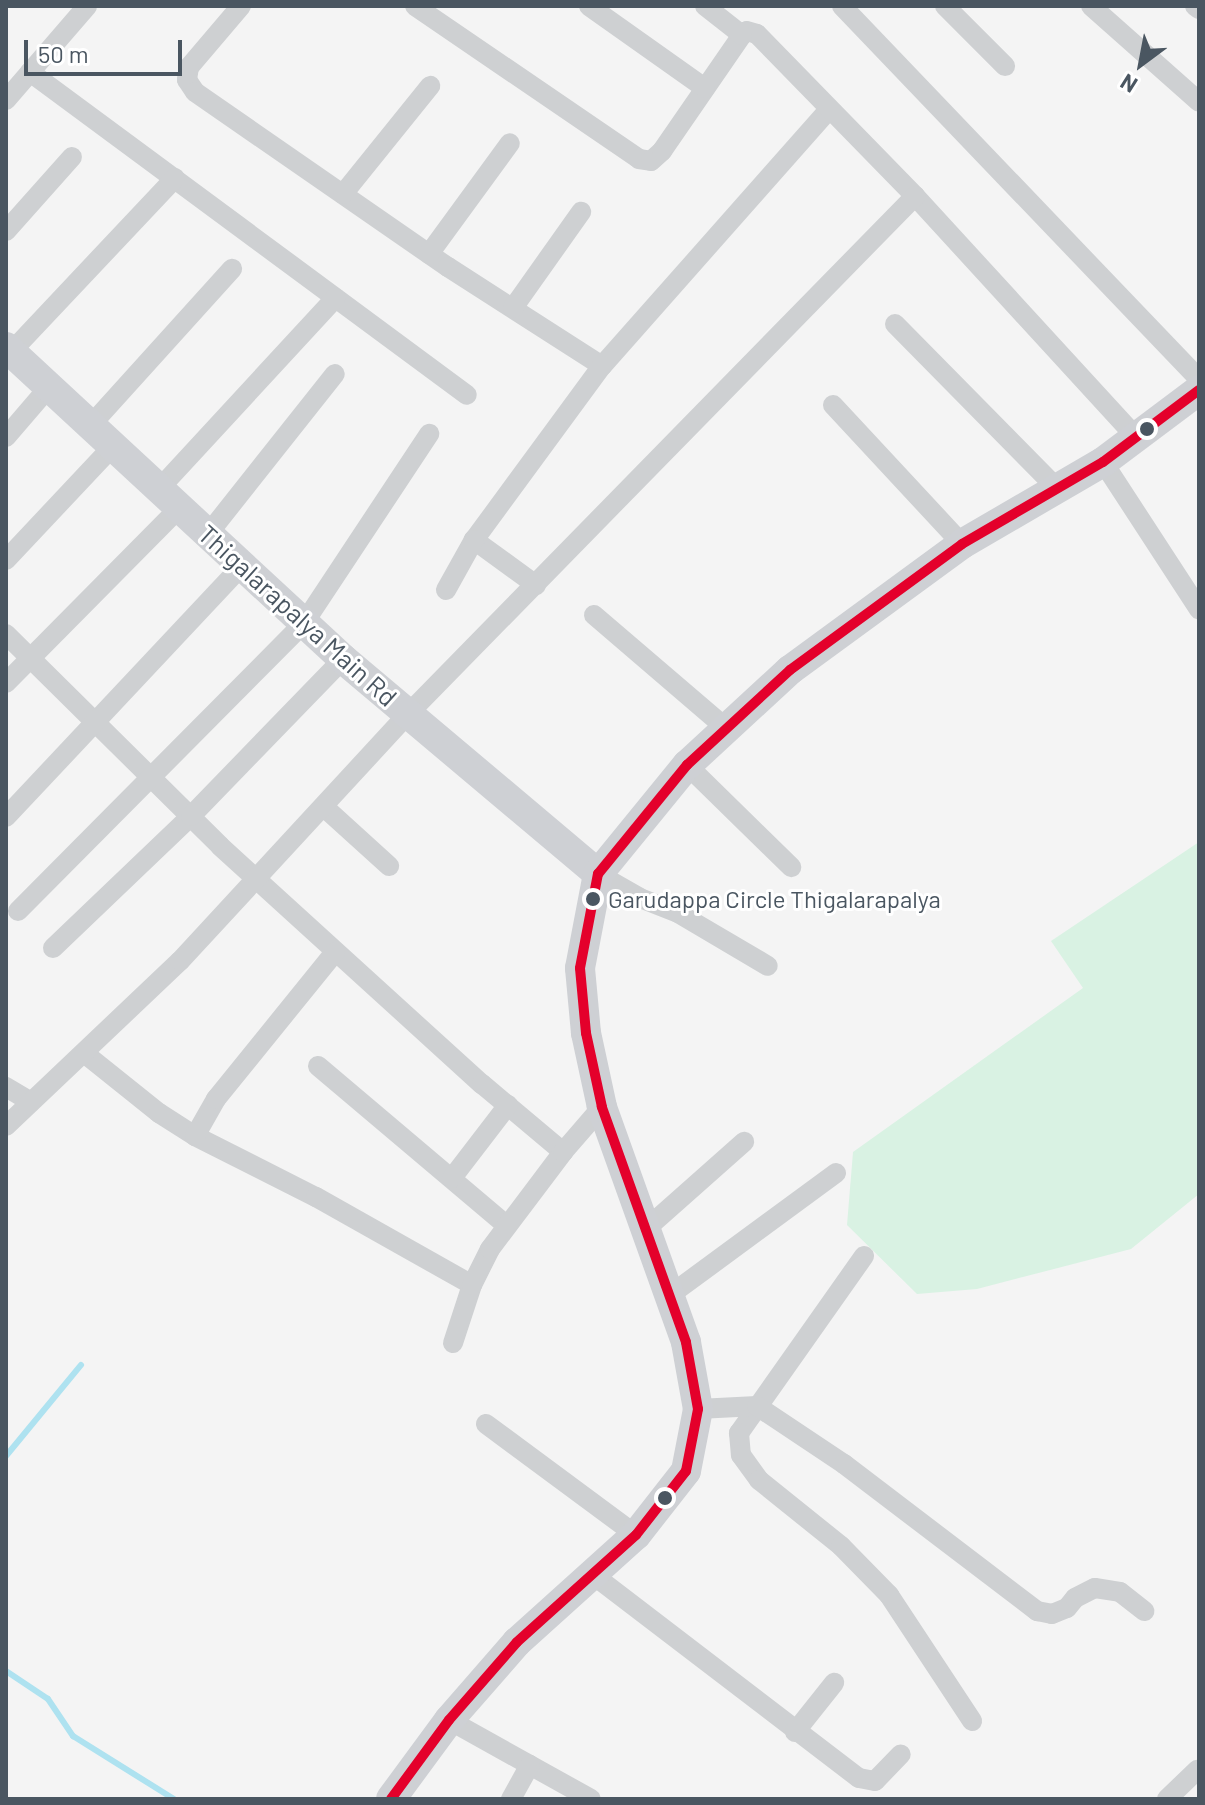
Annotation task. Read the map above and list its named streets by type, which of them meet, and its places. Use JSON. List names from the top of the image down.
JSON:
{
  "streets": {
    "main road": ["Thigalarapalya Main Rd"]
  },
  "places": ["Garudappa Circle Thigalarapalya"],
  "scale_bar": "50 m",
  "north": "bottom left"
}
